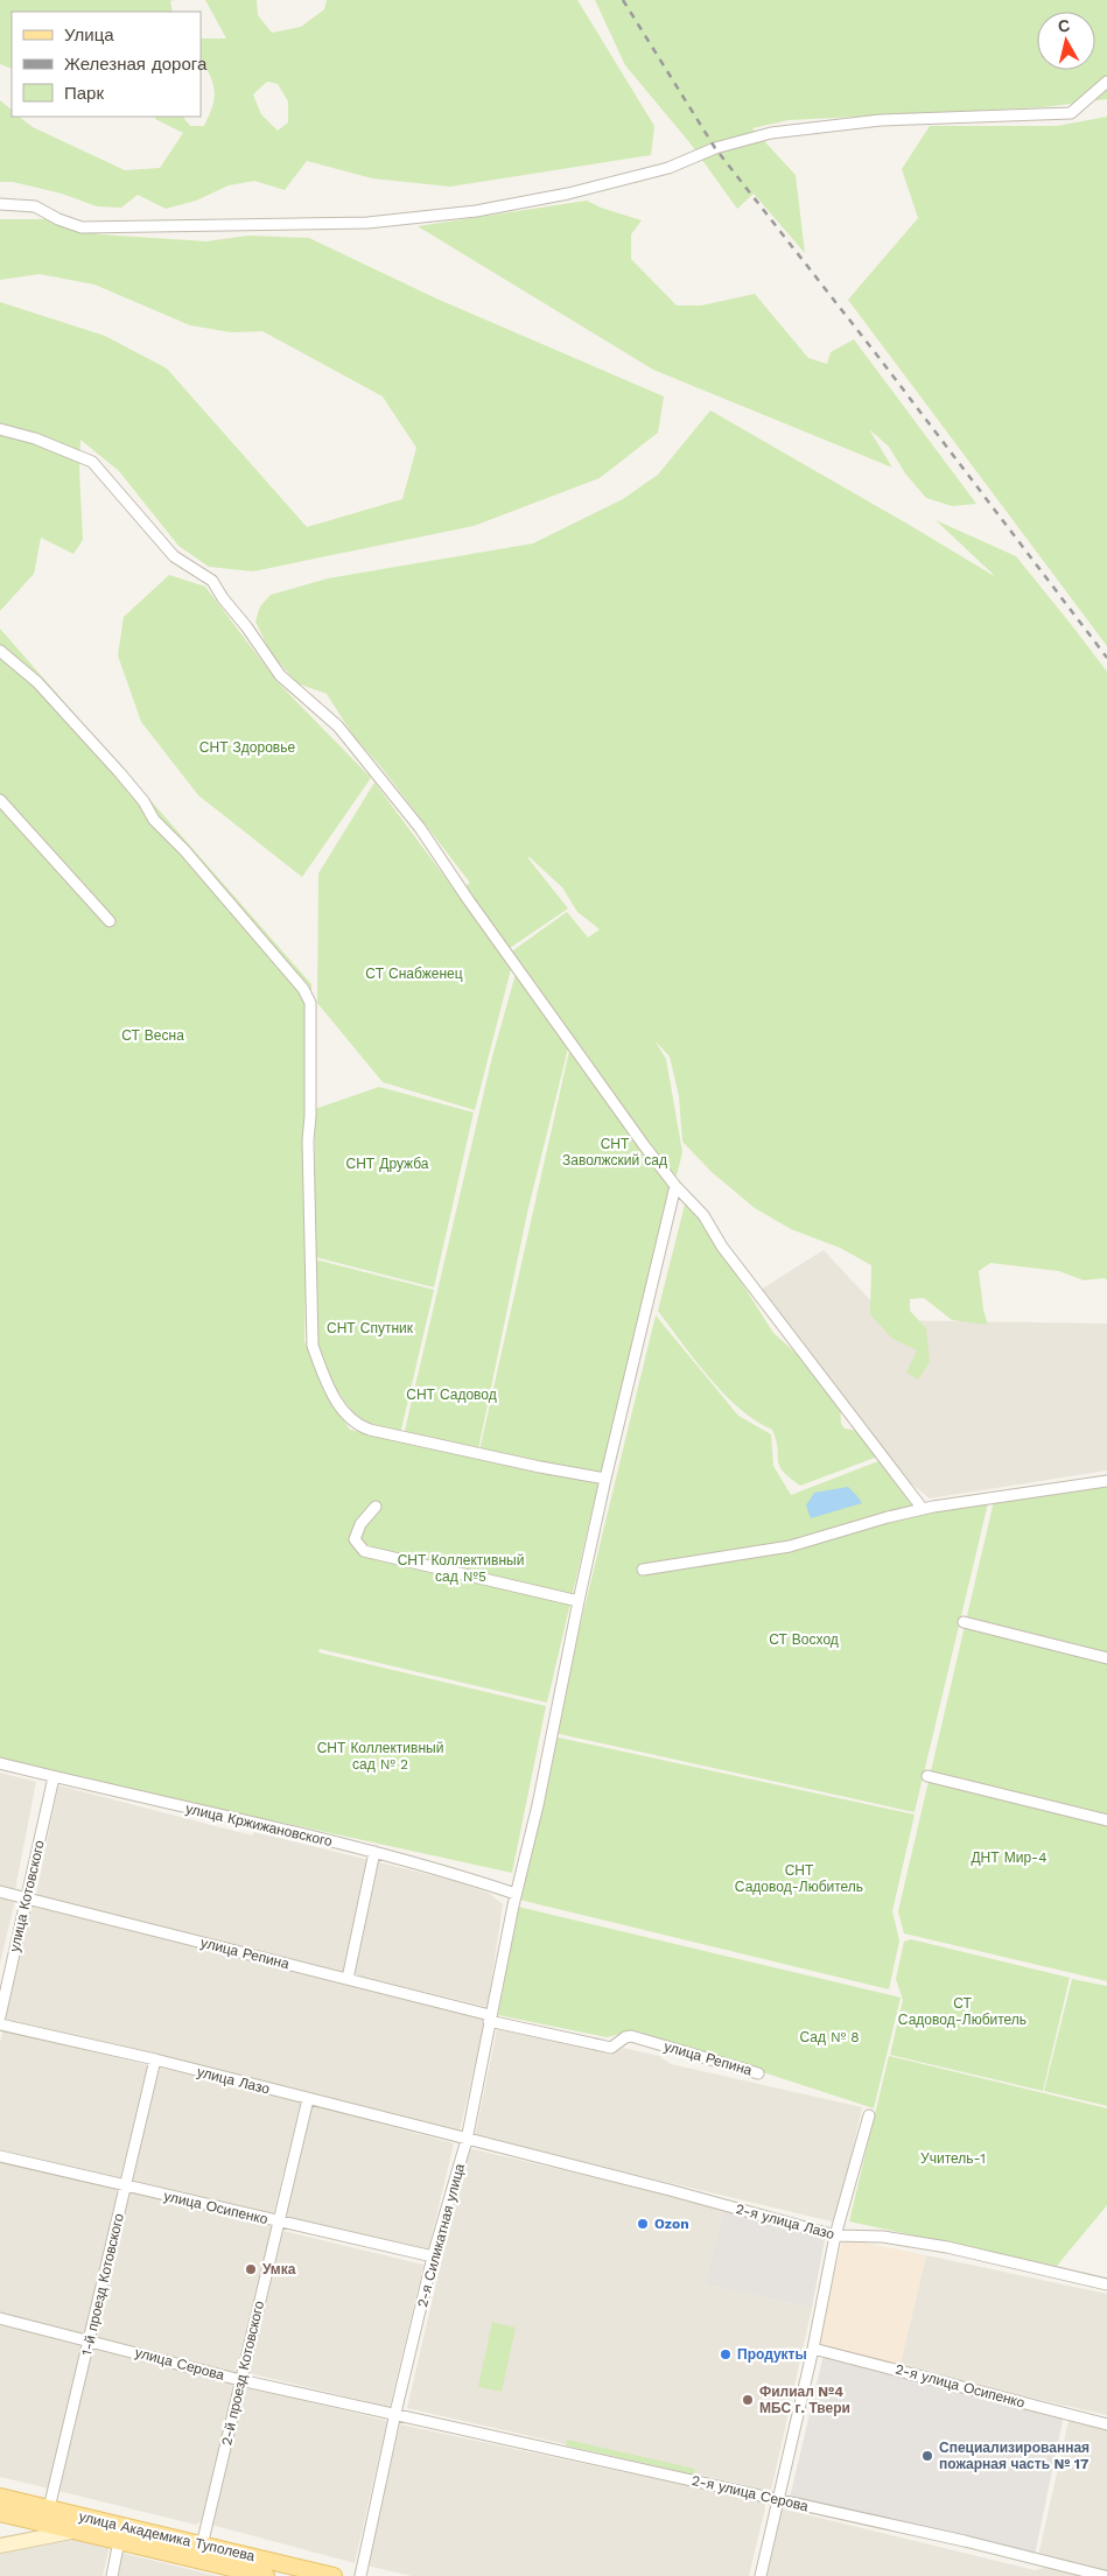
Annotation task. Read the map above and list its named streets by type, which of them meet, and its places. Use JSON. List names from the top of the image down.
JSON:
{
  "streets": {
    "main road": ["улица Академика Туполева"],
    "street": [
      "улица Кржижановского",
      "улица Котовского",
      "улица Репина",
      "улица Лазо",
      "улица Осипенко",
      "2-я улица Лазо",
      "2-я Силикатная улица",
      "1-й проезд Котовского",
      "улица Серова",
      "2-й проезд Котовского",
      "2-я улица Осипенко",
      "2-я улица Серова"
    ]
  },
  "crossings": [
    ["улица Кржижановского", "улица Котовского"],
    ["улица Кржижановского", "2-я Силикатная улица"],
    ["улица Котовского", "улица Репина"],
    ["улица Репина", "2-я Силикатная улица"],
    ["улица Лазо", "2-я улица Лазо"],
    ["улица Лазо", "2-я Силикатная улица"],
    ["улица Лазо", "1-й проезд Котовского"],
    ["улица Лазо", "2-й проезд Котовского"],
    ["улица Осипенко", "2-я Силикатная улица"],
    ["улица Осипенко", "1-й проезд Котовского"],
    ["улица Осипенко", "2-й проезд Котовского"],
    ["2-я улица Лазо", "2-я Силикатная улица"],
    ["2-я Силикатная улица", "улица Серова"],
    ["2-я Силикатная улица", "2-я улица Серова"],
    ["1-й проезд Котовского", "улица Серова"],
    ["1-й проезд Котовского", "улица Академика Туполева"],
    ["улица Серова", "2-й проезд Котовского"],
    ["улица Серова", "2-я улица Серова"],
    ["2-й проезд Котовского", "улица Академика Туполева"]
  ],
  "parks": [
    "СНТ Здоровье",
    "СТ Снабженец",
    "СТ Весна",
    "СНТ Заволжский сад",
    "СНТ Дружба",
    "СНТ Спутник",
    "СНТ Садовод",
    "СНТ Коллективный сад №5",
    "СТ Восход",
    "СНТ Коллективный сад № 2",
    "ДНТ Мир-4",
    "СНТ Садовод-Любитель",
    "СТ Садовод-Любитель",
    "Сад № 8",
    "Учитель-1"
  ],
  "places": [
    "Ozon",
    "Умка",
    "Продукты",
    "Филиал №4 МБС г. Твери",
    "Специализированная пожарная часть № 17"
  ],
  "legend": ["Улица", "Железная дорога", "Парк"],
  "north": "top"
}
